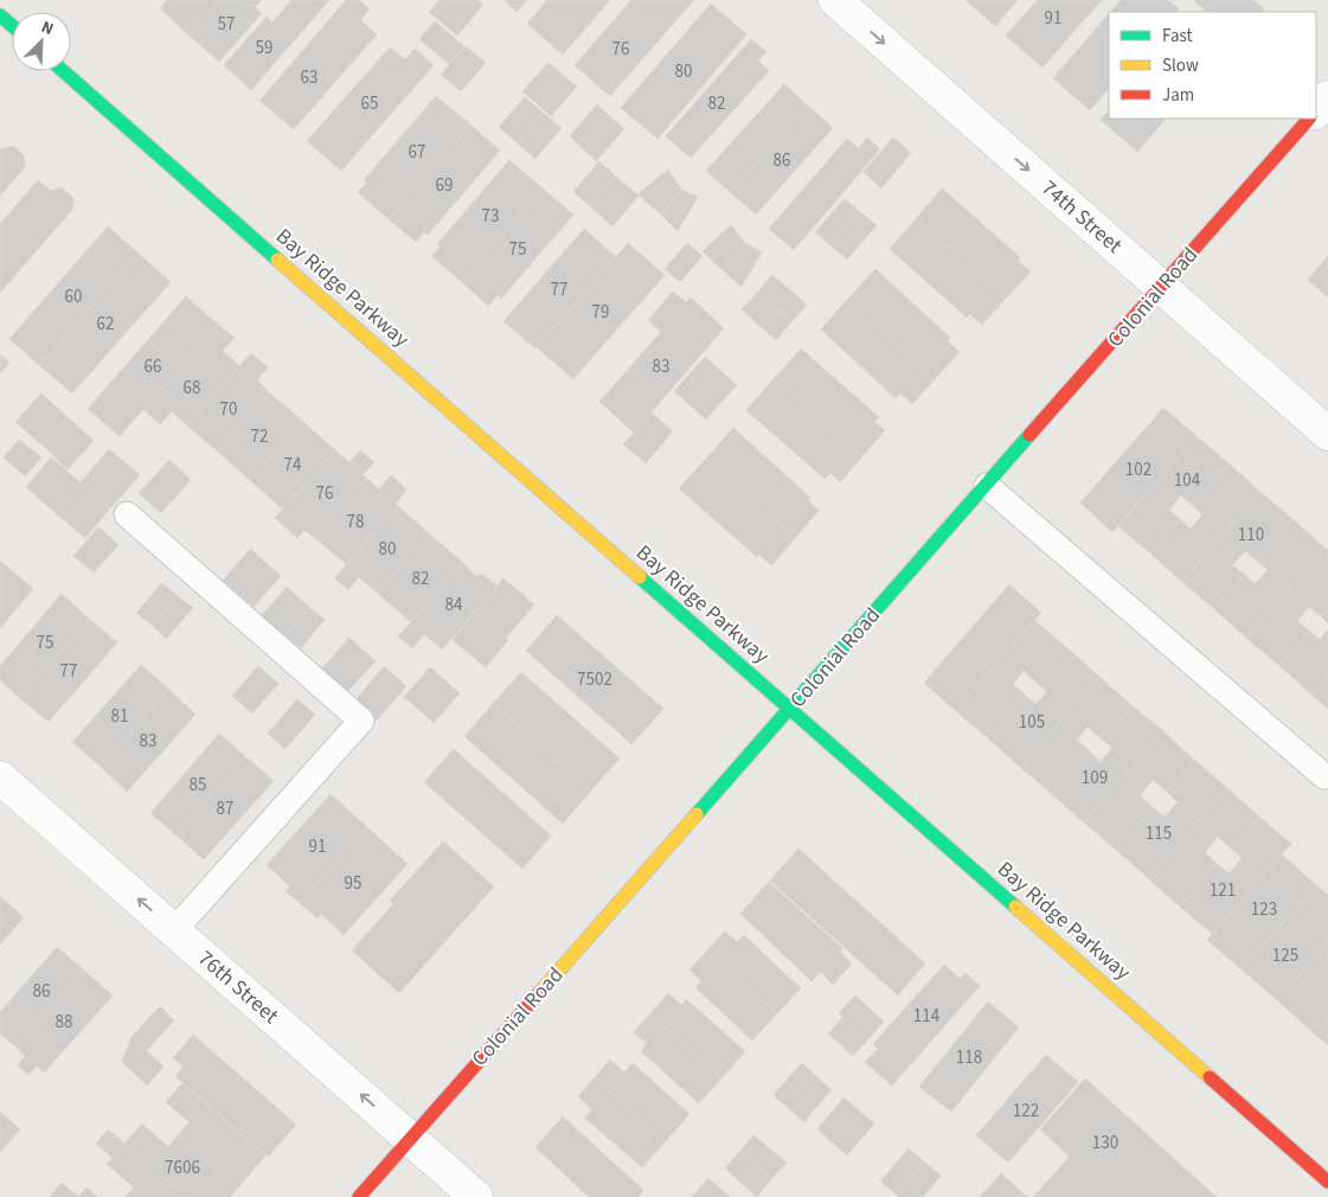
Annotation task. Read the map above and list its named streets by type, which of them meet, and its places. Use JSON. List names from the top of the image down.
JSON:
{
  "streets": {
    "street": [
      "74th Street",
      "Bay Ridge Parkway",
      "Colonial Road",
      "76th Street"
    ]
  },
  "crossings": [
    ["74th Street", "Colonial Road"],
    ["Bay Ridge Parkway", "Colonial Road"],
    ["Colonial Road", "76th Street"]
  ],
  "one_way": ["74th Street", "76th Street"],
  "house_numbers": [
    "91",
    "57",
    "59",
    "76",
    "80",
    "63",
    "65",
    "82",
    "67",
    "86",
    "69",
    "73",
    "75",
    "77",
    "60",
    "79",
    "62",
    "66",
    "83",
    "68",
    "70",
    "72",
    "74",
    "102",
    "104",
    "76",
    "78",
    "110",
    "80",
    "82",
    "84",
    "75",
    "77",
    "7502",
    "81",
    "105",
    "83",
    "109",
    "85",
    "87",
    "115",
    "91",
    "95",
    "121",
    "123",
    "125",
    "86",
    "114",
    "88",
    "118",
    "122",
    "130",
    "7606"
  ],
  "legend": ["Fast", "Slow", "Jam"],
  "north": "top right"
}
